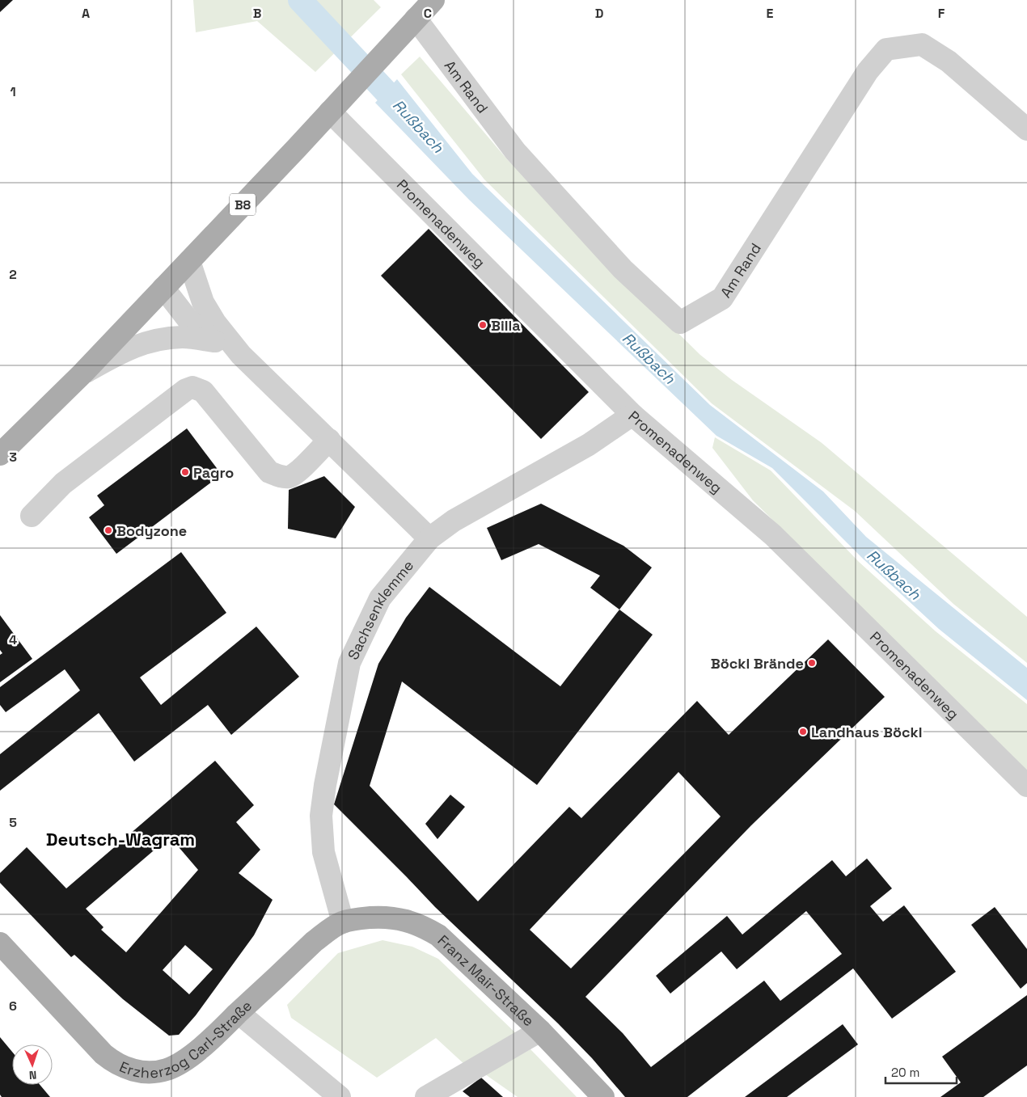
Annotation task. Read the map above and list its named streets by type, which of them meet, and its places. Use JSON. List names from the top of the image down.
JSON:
{
  "streets": {
    "main road": ["B8", "Franz Mair-Straße", "Erzherzog Carl-Straße"],
    "street": ["Am Rand", "Promenadenweg", "Sachsenklemme"]
  },
  "crossings": [
    ["Am Rand", "B8"],
    ["B8", "Promenadenweg"],
    ["Promenadenweg", "Sachsenklemme"],
    ["Sachsenklemme", "Franz Mair-Straße"],
    ["Sachsenklemme", "Erzherzog Carl-Straße"],
    ["Franz Mair-Straße", "Erzherzog Carl-Straße"]
  ],
  "districts": ["Deutsch-Wagram"],
  "water": ["Rußbach"],
  "places": [
    "Billa",
    "Pagro",
    "Bodyzone",
    "Böckl Brände",
    "Landhaus Böckl"
  ],
  "scale_bar": "20 m",
  "north": "bottom",
  "grid": {
    "columns": [
      "A",
      "B",
      "C",
      "D",
      "E",
      "F"
    ],
    "rows": [
      "1",
      "2",
      "3",
      "4",
      "5",
      "6"
    ]
  }
}
